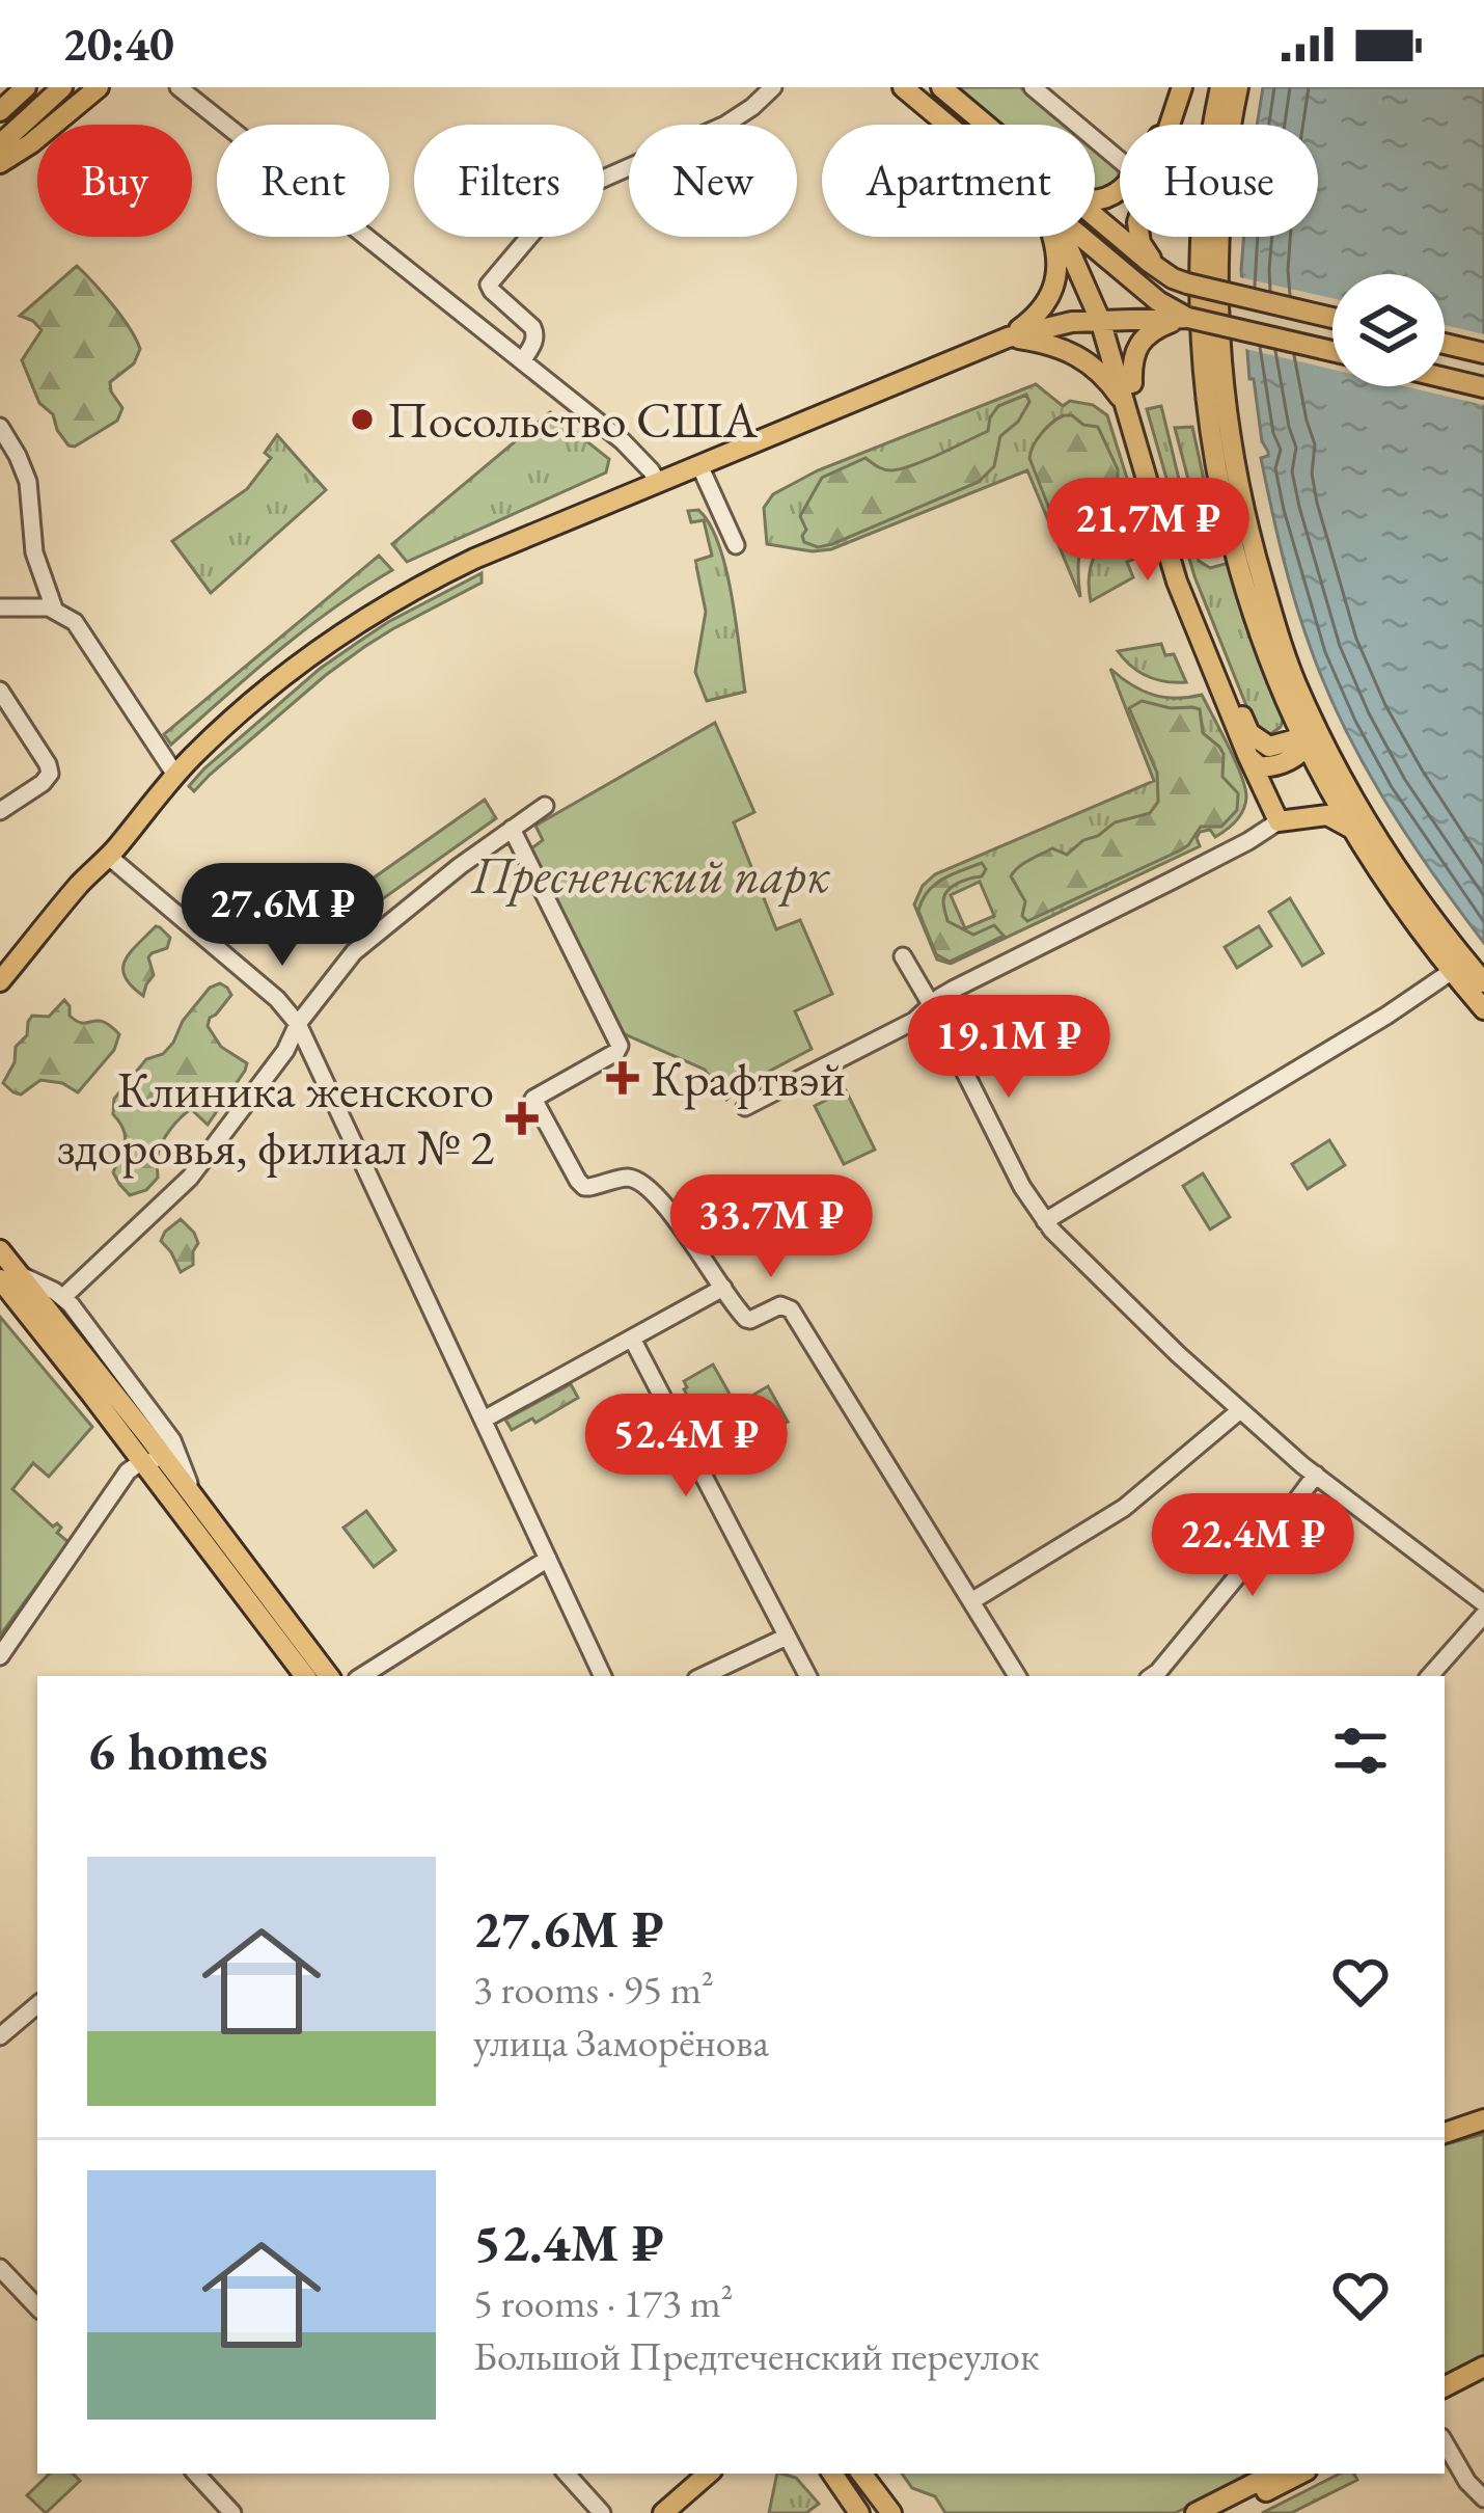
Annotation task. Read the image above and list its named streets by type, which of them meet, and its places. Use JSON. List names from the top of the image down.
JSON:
{
  "parks": ["Пресненский парк"],
  "places": {
    "other": ["Посольство США"],
    "health": ["Крафтвэй", "Клиника женского здоровья, филиал № 2"]
  },
  "page": {
    "status": "20:40",
    "chip": [
      "Buy",
      "Rent",
      "Filters",
      "New",
      "Apartment",
      "House"
    ],
    "price": [
      "21.7M ₽",
      "27.6M ₽",
      "19.1M ₽",
      "33.7M ₽",
      "52.4M ₽",
      "22.4M ₽"
    ],
    "heading": "6 homes",
    "list": [
      {
        "name": "27.6M ₽",
        "note": "3 rooms · 95 m² · улица Заморёнова"
      },
      {
        "name": "52.4M ₽",
        "note": "5 rooms · 173 m² · Большой Предтеченский переулок"
      }
    ]
  }
}
